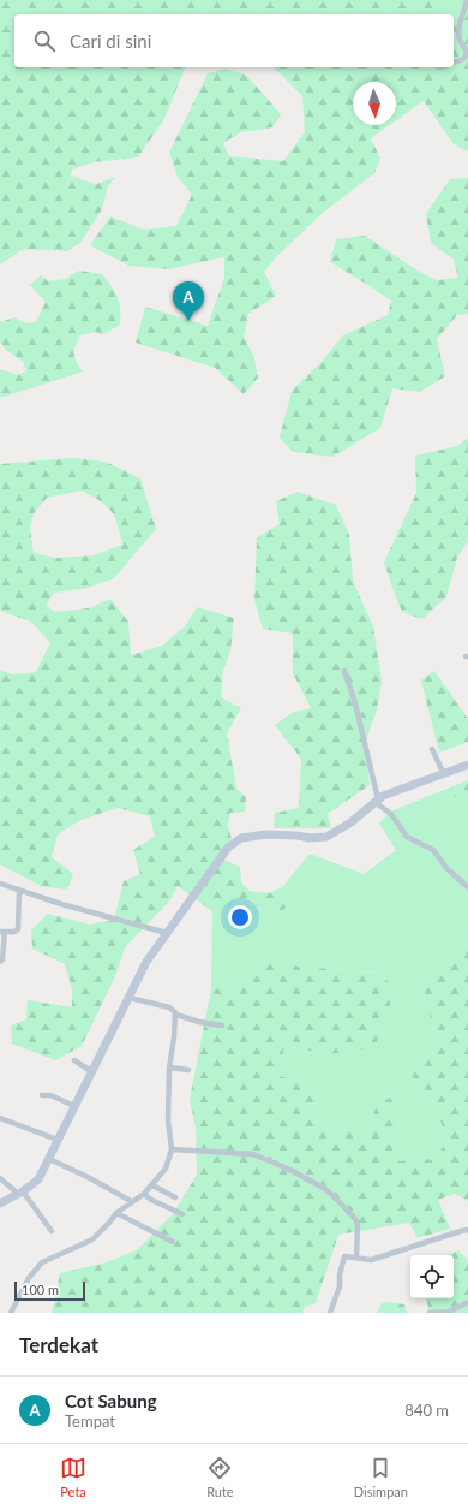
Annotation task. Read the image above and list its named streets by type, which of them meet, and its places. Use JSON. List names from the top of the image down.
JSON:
{
  "scale_bar": "100 m",
  "north": "bottom",
  "page": {
    "search": "Cari di sini",
    "pins": "A",
    "scale": "100 m",
    "heading": "Terdekat",
    "list": [
      {
        "mark": "A",
        "name": "Cot Sabung",
        "note": "Tempat",
        "value": "840 m"
      }
    ],
    "nav": ["Peta", "Rute", "Disimpan"]
  }
}
